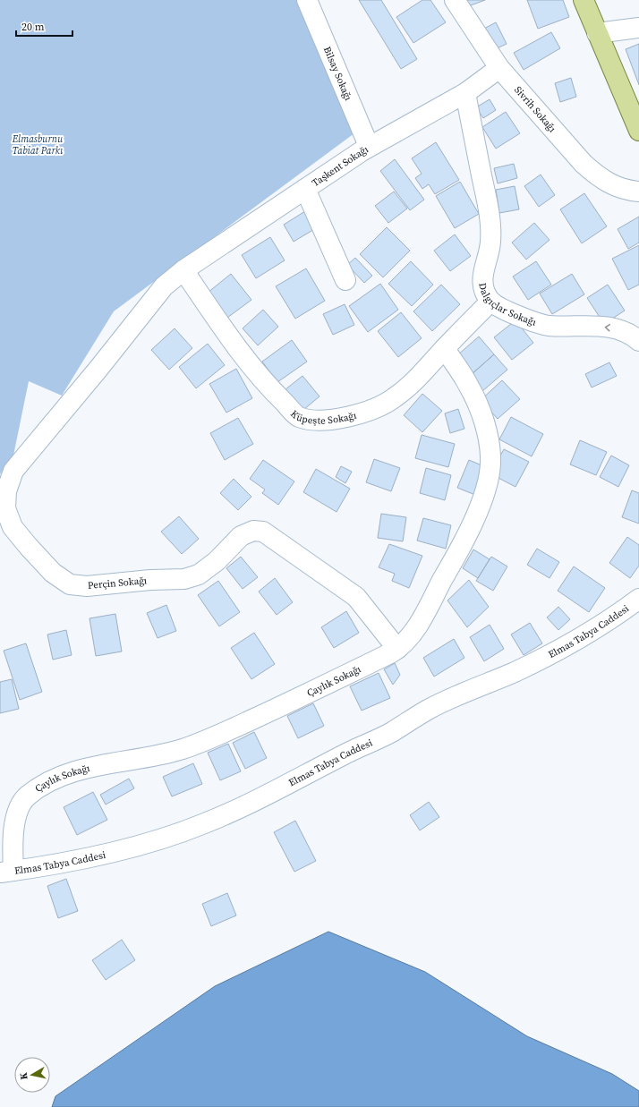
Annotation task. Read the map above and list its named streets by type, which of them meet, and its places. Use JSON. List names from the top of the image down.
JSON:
{
  "streets": {
    "street": [
      "Bilsay Sokağı",
      "Sivrih Sokağı",
      "Taşkent Sokağı",
      "Dalgıçlar Sokağı",
      "Küpeşte Sokağı",
      "Perçin Sokağı",
      "Elmas Tabya Caddesi",
      "Çaylık Sokağı"
    ]
  },
  "crossings": [
    ["Bilsay Sokağı", "Taşkent Sokağı"],
    ["Sivrih Sokağı", "Taşkent Sokağı"],
    ["Taşkent Sokağı", "Dalgıçlar Sokağı"],
    ["Taşkent Sokağı", "Küpeşte Sokağı"],
    ["Taşkent Sokağı", "Perçin Sokağı"],
    ["Dalgıçlar Sokağı", "Küpeşte Sokağı"],
    ["Küpeşte Sokağı", "Perçin Sokağı"],
    ["Küpeşte Sokağı", "Çaylık Sokağı"],
    ["Perçin Sokağı", "Çaylık Sokağı"],
    ["Elmas Tabya Caddesi", "Çaylık Sokağı"]
  ],
  "one_way": ["Dalgıçlar Sokağı"],
  "parks": ["Elmasburnu Tabiat Parkı"],
  "scale_bar": "20 m",
  "north": "left"
}
